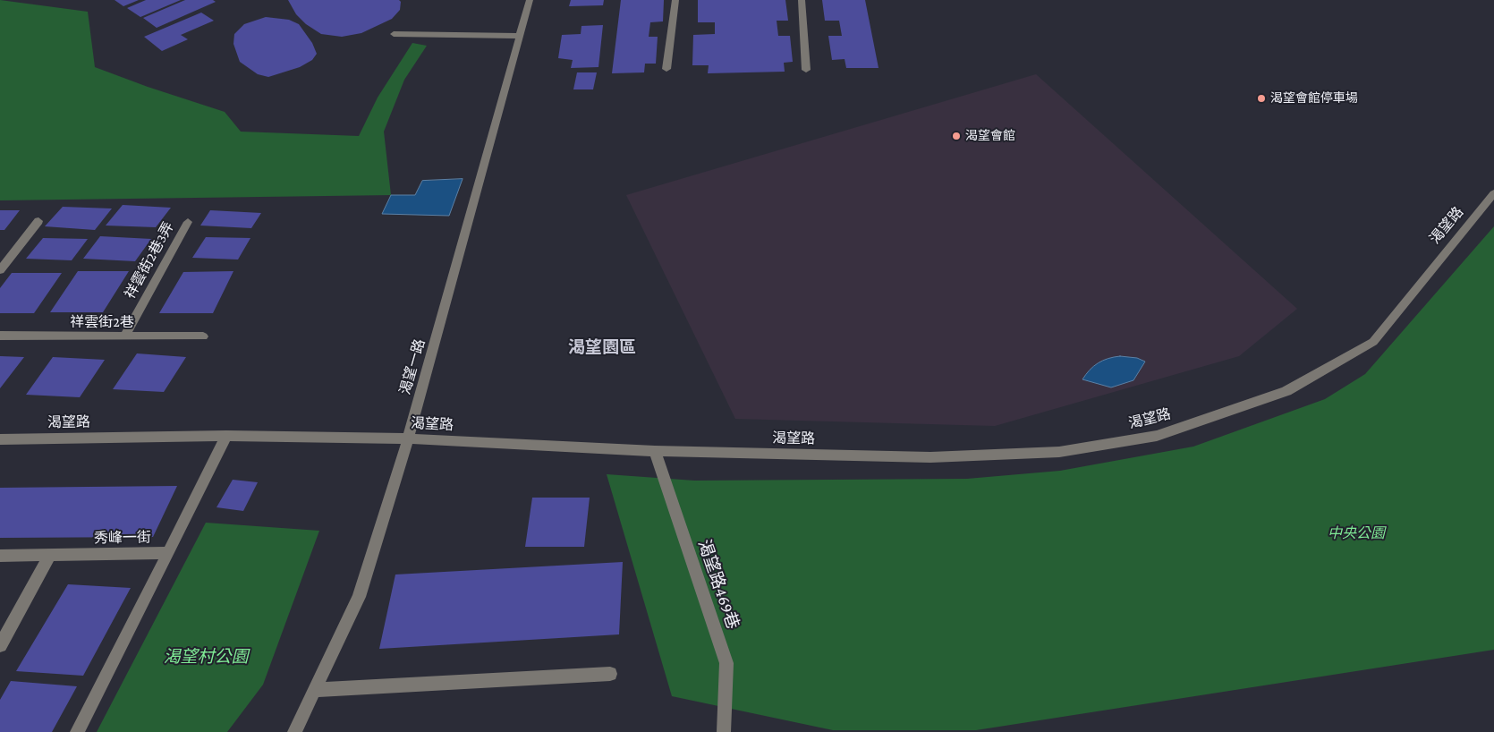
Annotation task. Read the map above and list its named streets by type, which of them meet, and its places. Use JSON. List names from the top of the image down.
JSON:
{
  "streets": {
    "street": [
      "渴望路",
      "祥雲街2巷3弄",
      "祥雲街2巷",
      "渴望一路",
      "秀峰一街",
      "渴望路469巷"
    ]
  },
  "crossings": [
    ["渴望路", "渴望一路"],
    ["渴望路", "秀峰一街"],
    ["渴望路", "渴望路469巷"],
    ["祥雲街2巷3弄", "祥雲街2巷"]
  ],
  "districts": ["渴望園區"],
  "parks": ["中央公園", "渴望村公園"],
  "places": ["渴望會館停車場", "渴望會館"]
}
